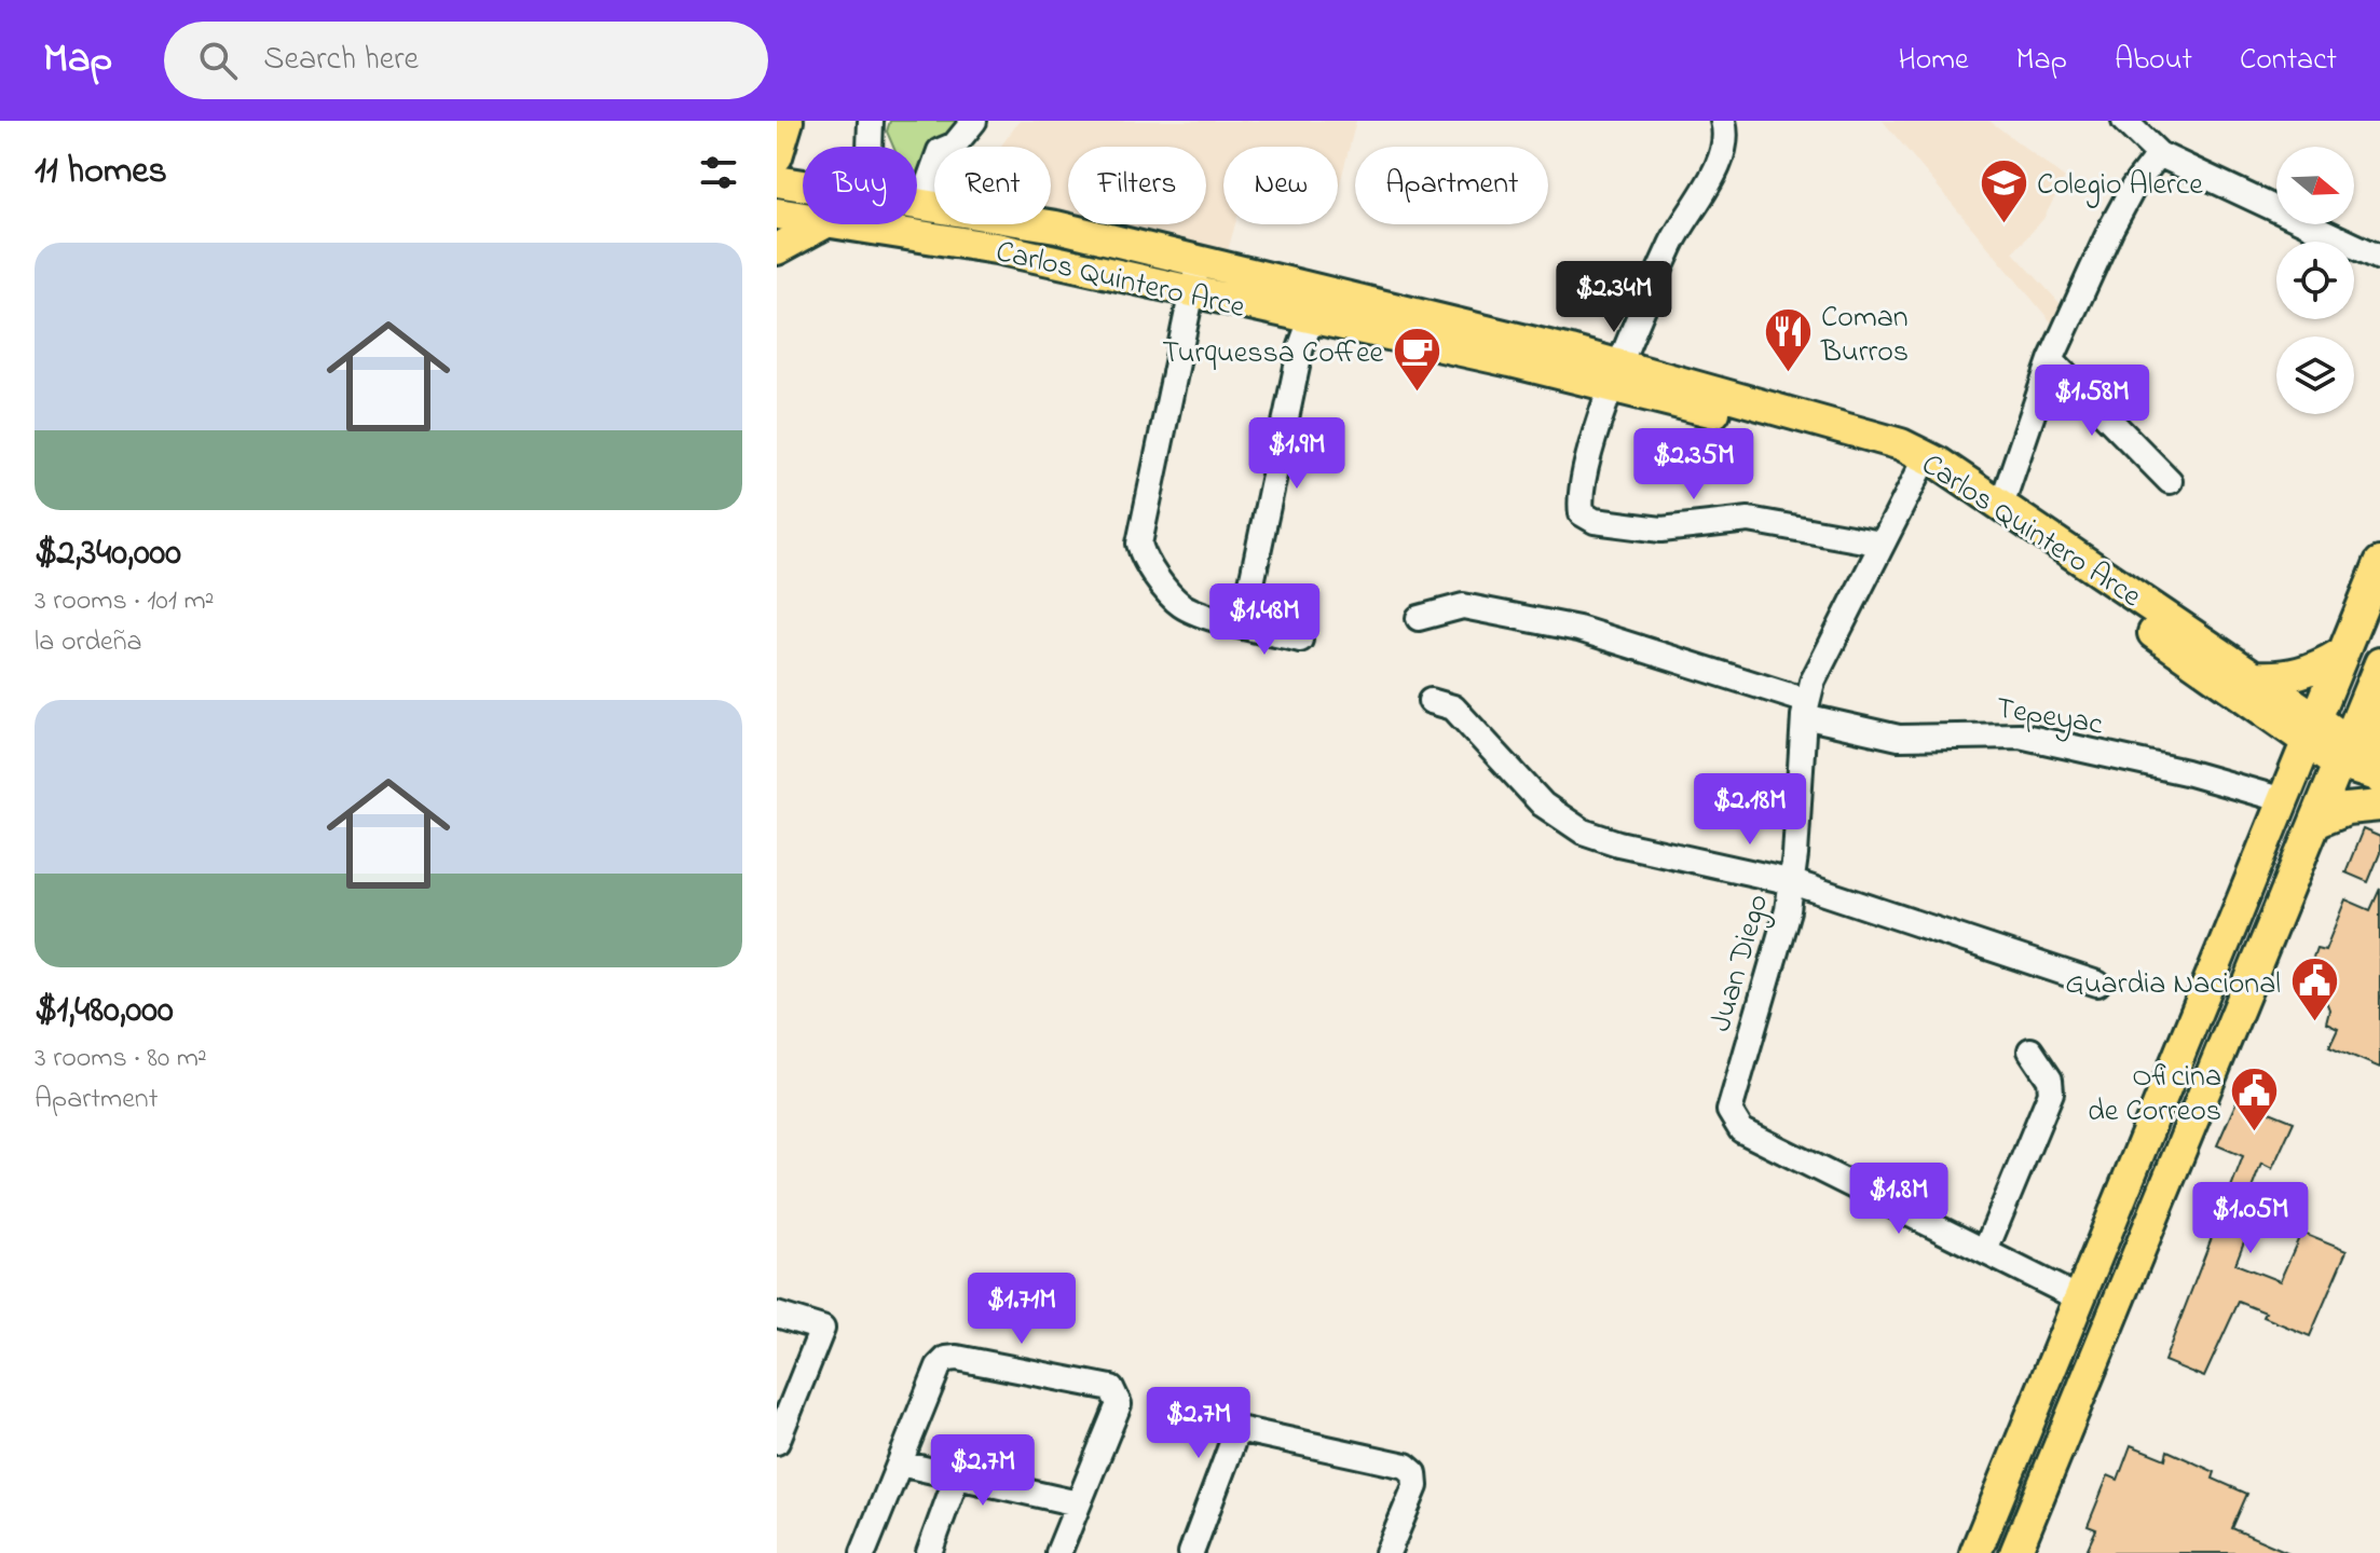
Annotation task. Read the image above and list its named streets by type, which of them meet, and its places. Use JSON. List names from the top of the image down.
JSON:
{
  "streets": {
    "main road": ["Carlos Quintero Arce"],
    "street": ["Tepeyac", "Juan Diego"]
  },
  "crossings": [
    ["Carlos Quintero Arce", "Juan Diego"],
    ["Tepeyac", "Juan Diego"]
  ],
  "places": {
    "school or university": ["Colegio Alerce"],
    "restaurant": ["Coman Burros"],
    "cafe": ["Turquessa Coffee"],
    "public building": ["Guardia Nacional", "Oficina de Correos"]
  },
  "north": "right",
  "page": {
    "header": "Map",
    "search": "Search here",
    "nav": [
      "Home",
      "Map",
      "About",
      "Contact"
    ],
    "heading": "11 homes",
    "chip": [
      "Buy",
      "Rent",
      "Filters",
      "New",
      "Apartment"
    ],
    "list": [
      {
        "name": "$2,340,000",
        "note": "3 rooms · 101 m² · la ordeña"
      },
      {
        "name": "$1,480,000",
        "note": "3 rooms · 80 m² · Apartment"
      }
    ],
    "price": [
      "$2.34M",
      "$1.58M",
      "$1.9M",
      "$2.35M",
      "$1.48M",
      "$2.18M",
      "$1.8M",
      "$1.05M",
      "$1.71M",
      "$2.7M",
      "$2.7M"
    ]
  }
}
